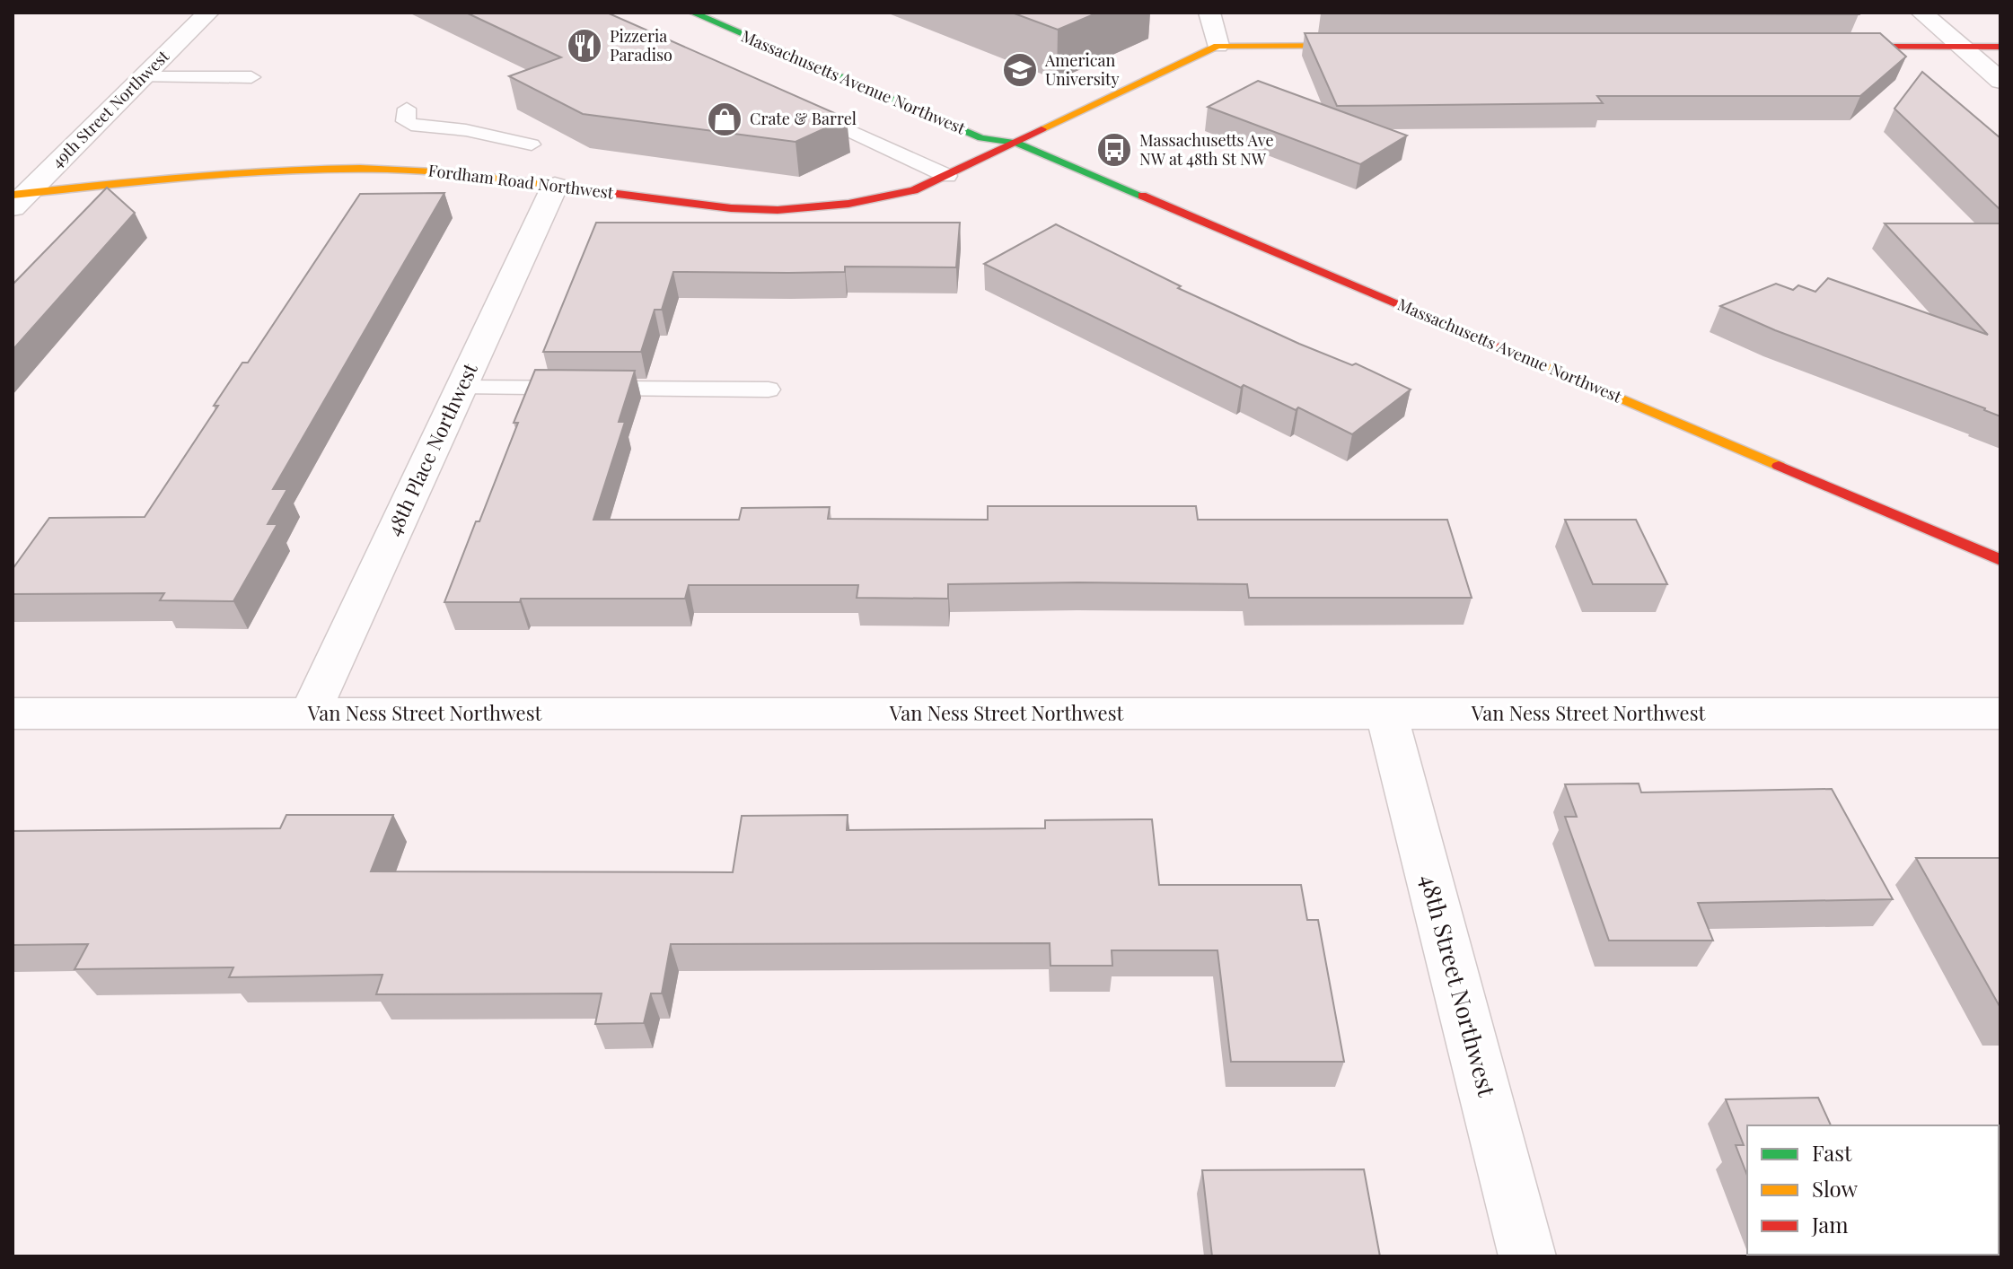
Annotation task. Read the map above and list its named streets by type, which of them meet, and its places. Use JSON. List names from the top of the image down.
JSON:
{
  "streets": {
    "street": [
      "Massachusetts Avenue Northwest",
      "49th Street Northwest",
      "Fordham Road Northwest",
      "48th Place Northwest",
      "Van Ness Street Northwest",
      "48th Street Northwest"
    ]
  },
  "crossings": [
    ["Massachusetts Avenue Northwest", "Fordham Road Northwest"],
    ["49th Street Northwest", "Fordham Road Northwest"],
    ["Fordham Road Northwest", "48th Place Northwest"],
    ["48th Place Northwest", "Van Ness Street Northwest"],
    ["Van Ness Street Northwest", "48th Street Northwest"]
  ],
  "places": {
    "restaurant": ["Pizzeria Paradiso"],
    "school or university": ["American University"],
    "shop": ["Crate & Barrel"],
    "bus stop": ["Massachusetts Ave NW at 48th St NW"]
  },
  "legend": ["Fast", "Slow", "Jam"]
}
